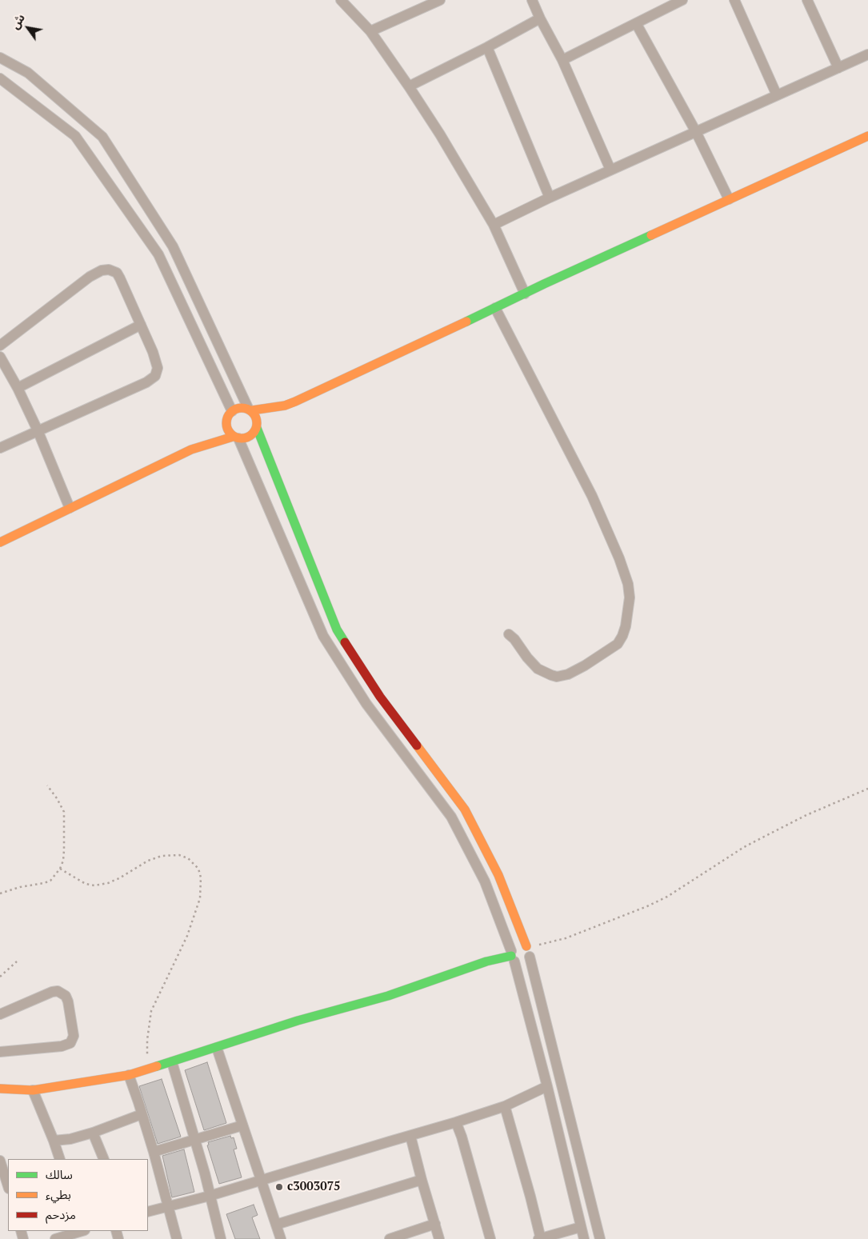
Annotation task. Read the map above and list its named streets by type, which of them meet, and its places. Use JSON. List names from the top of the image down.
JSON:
{
  "places": ["c3003075"],
  "legend": ["سالك", "بطيء", "مزدحم"],
  "north": "top left"
}
